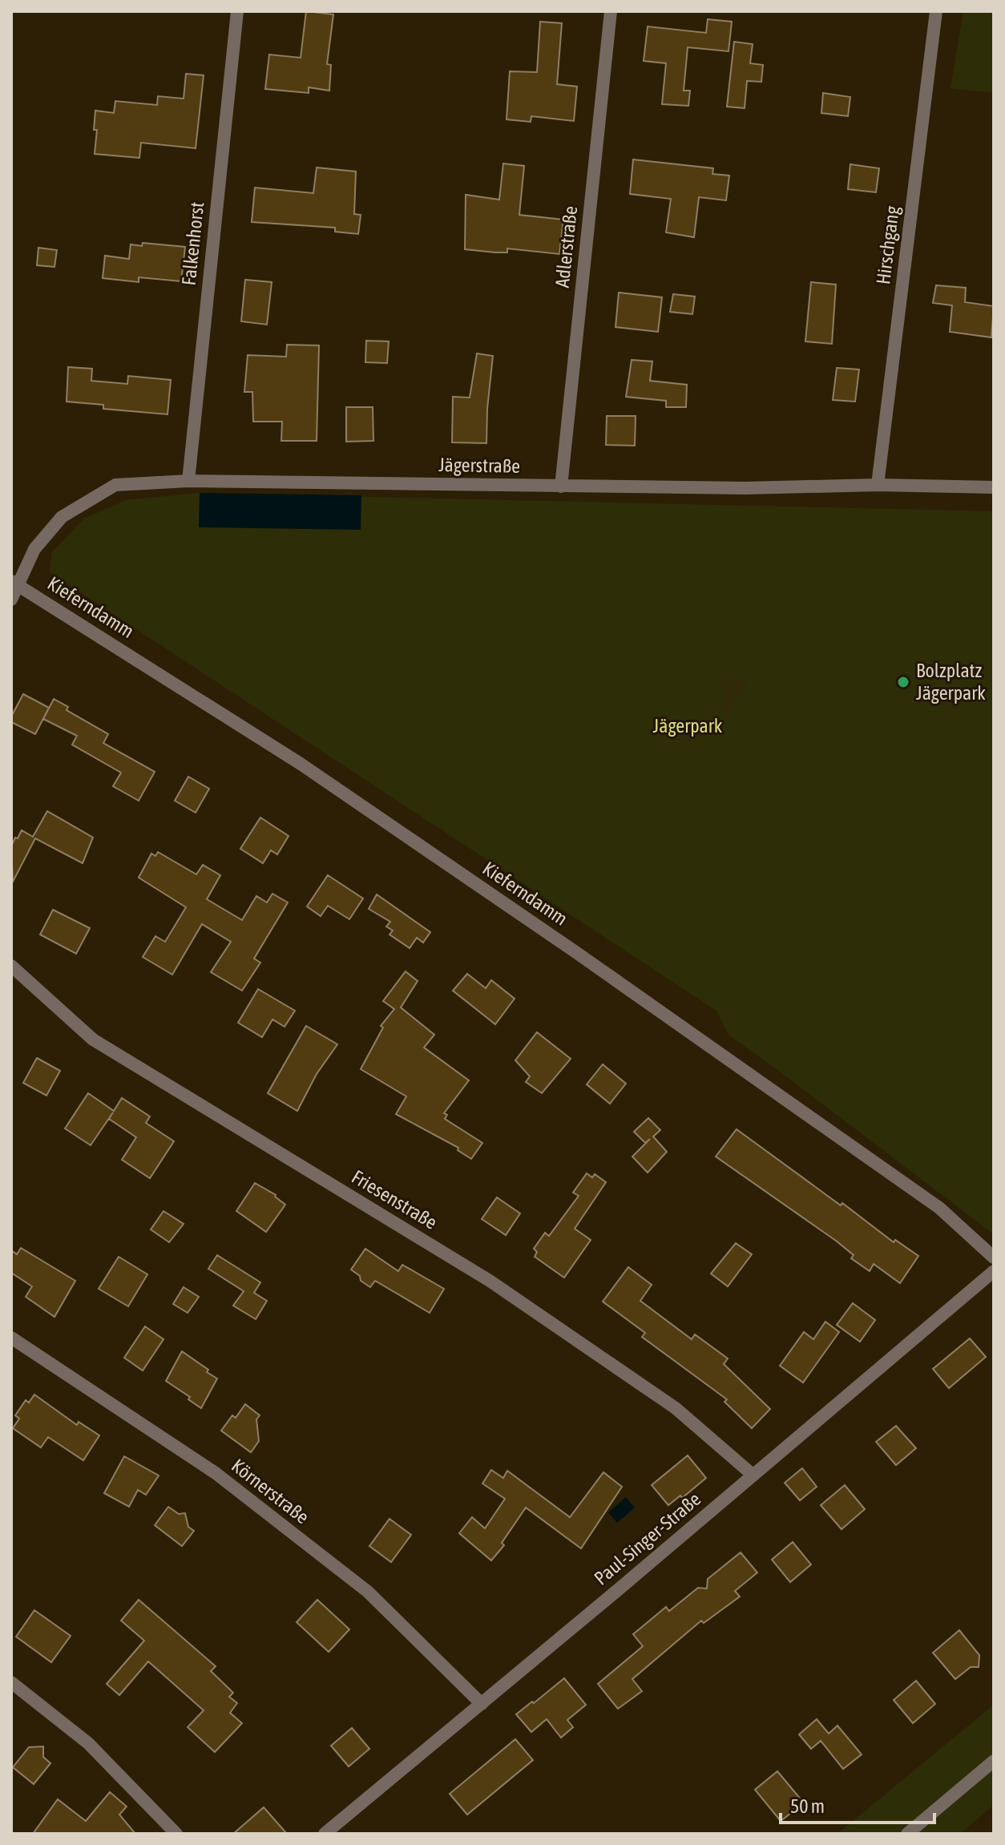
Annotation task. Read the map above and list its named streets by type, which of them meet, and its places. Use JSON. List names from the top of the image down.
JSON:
{
  "streets": {
    "street": [
      "Falkenhorst",
      "Hirschgang",
      "Adlerstraße",
      "Jägerstraße",
      "Kieferndamm",
      "Friesenstraße",
      "Körnerstraße",
      "Paul-Singer-Straße"
    ]
  },
  "crossings": [
    ["Falkenhorst", "Jägerstraße"],
    ["Hirschgang", "Jägerstraße"],
    ["Adlerstraße", "Jägerstraße"],
    ["Jägerstraße", "Kieferndamm"],
    ["Friesenstraße", "Paul-Singer-Straße"],
    ["Körnerstraße", "Paul-Singer-Straße"]
  ],
  "parks": ["Jägerpark"],
  "places": ["Bolzplatz Jägerpark"],
  "scale_bar": "50 m"
}
